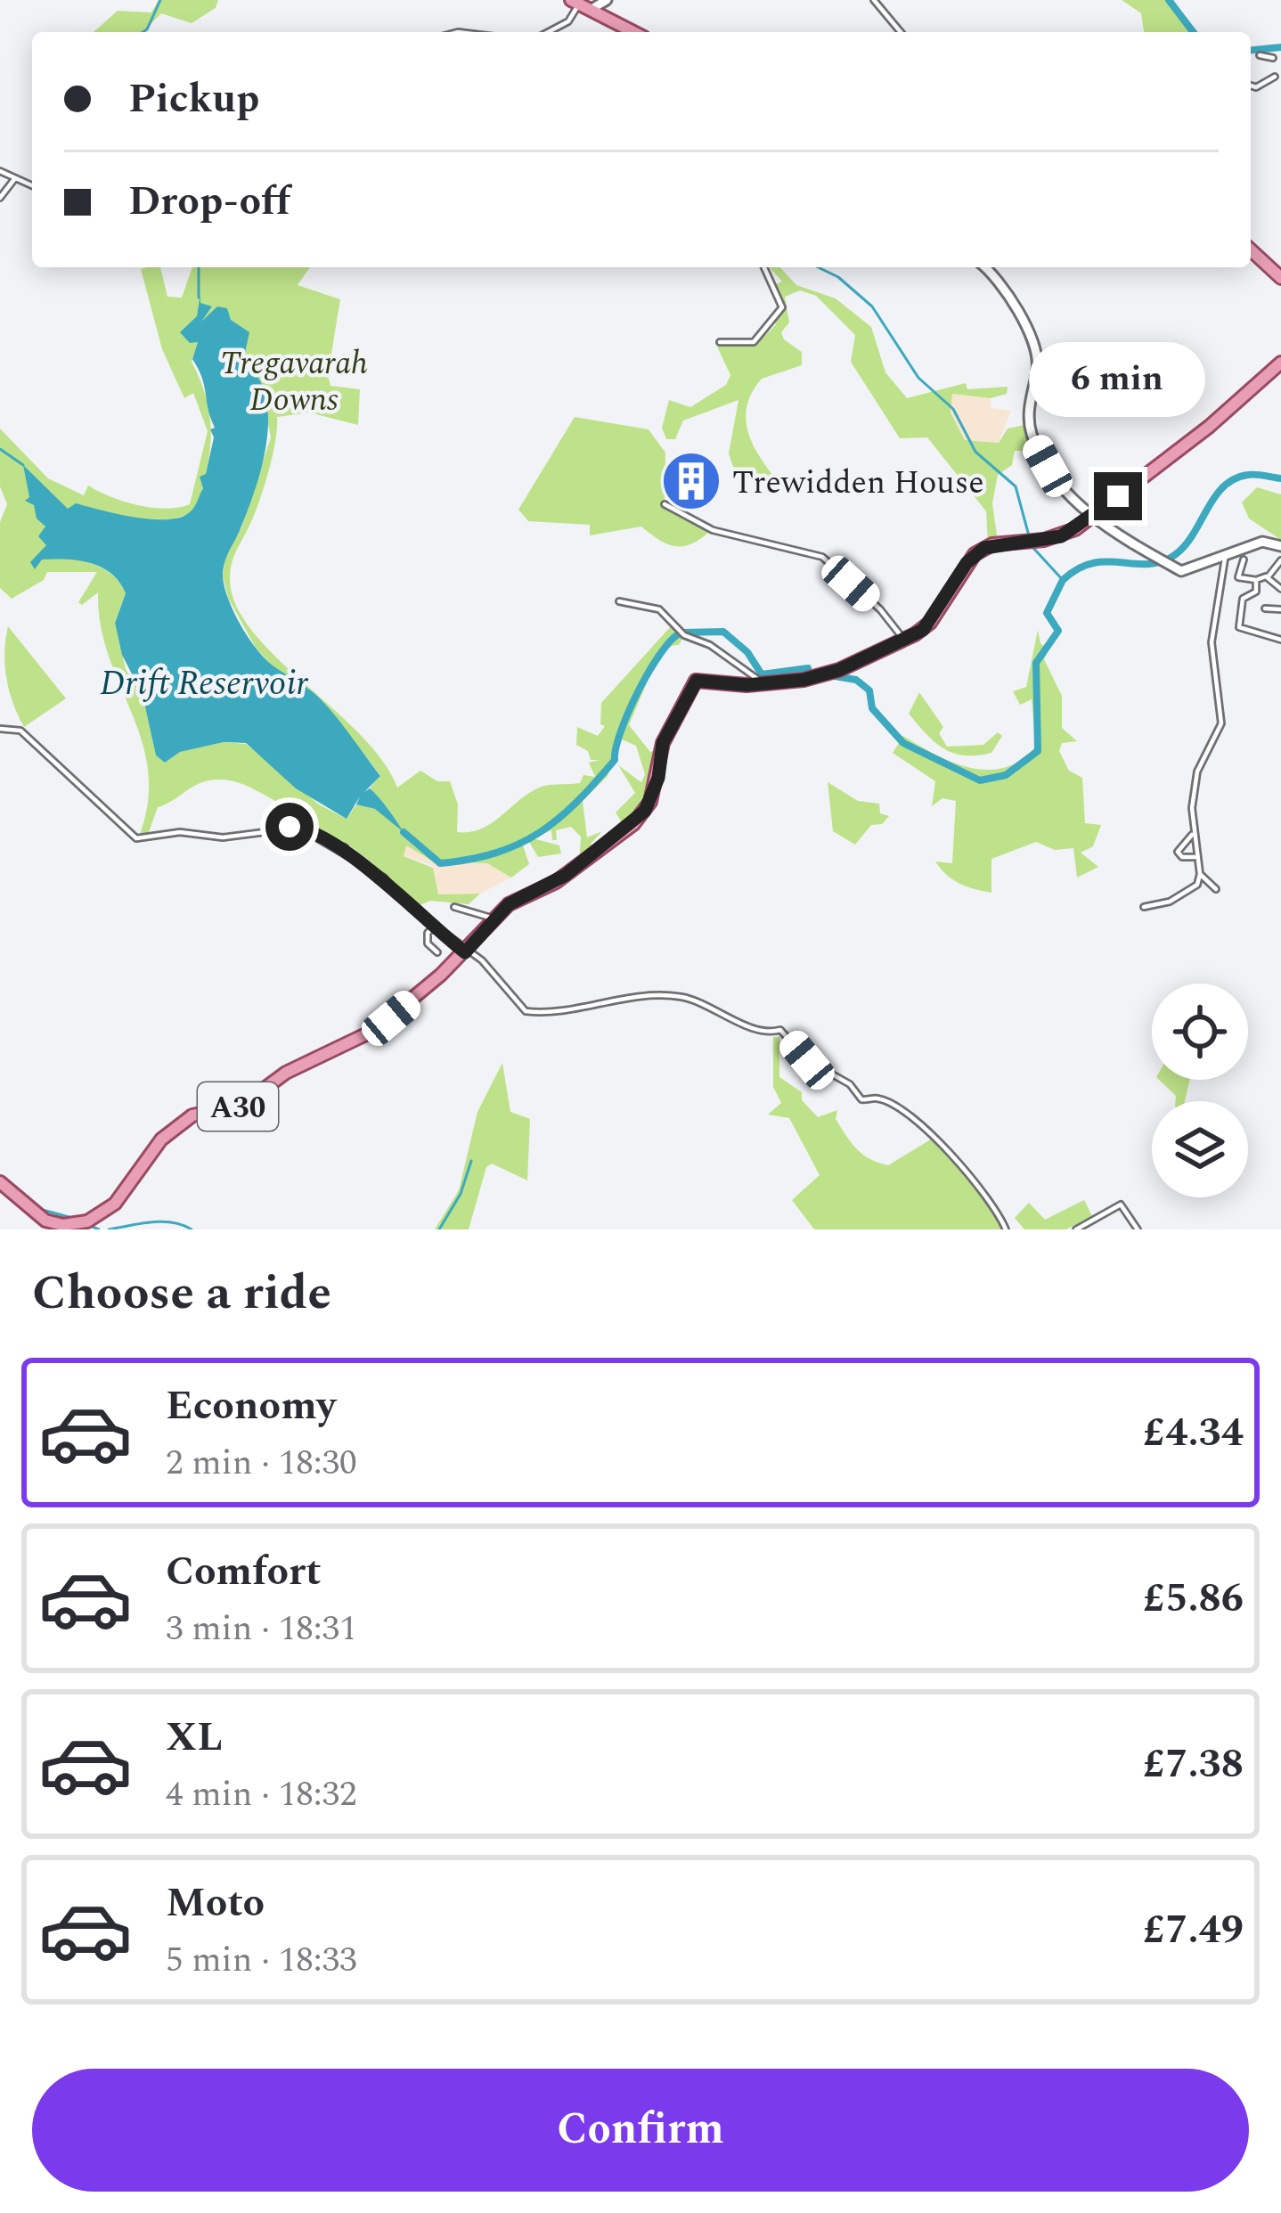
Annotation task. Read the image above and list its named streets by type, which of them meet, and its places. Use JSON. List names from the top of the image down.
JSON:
{
  "streets": {
    "main road": ["A30"]
  },
  "water": ["Drift Reservoir"],
  "parks": ["Tregavarah Downs"],
  "places": {
    "building": ["Trewidden House"]
  },
  "page": {
    "banner": ["Pickup", "Drop-off"],
    "bubble": "6 min",
    "heading": "Choose a ride",
    "list": [
      {
        "name": "Economy",
        "note": "2 min · 18:30",
        "value": "£4.34"
      },
      {
        "name": "Comfort",
        "note": "3 min · 18:31",
        "value": "£5.86"
      },
      {
        "name": "XL",
        "note": "4 min · 18:32",
        "value": "£7.38"
      },
      {
        "name": "Moto",
        "note": "5 min · 18:33",
        "value": "£7.49"
      }
    ],
    "buttons": "Confirm"
  }
}
